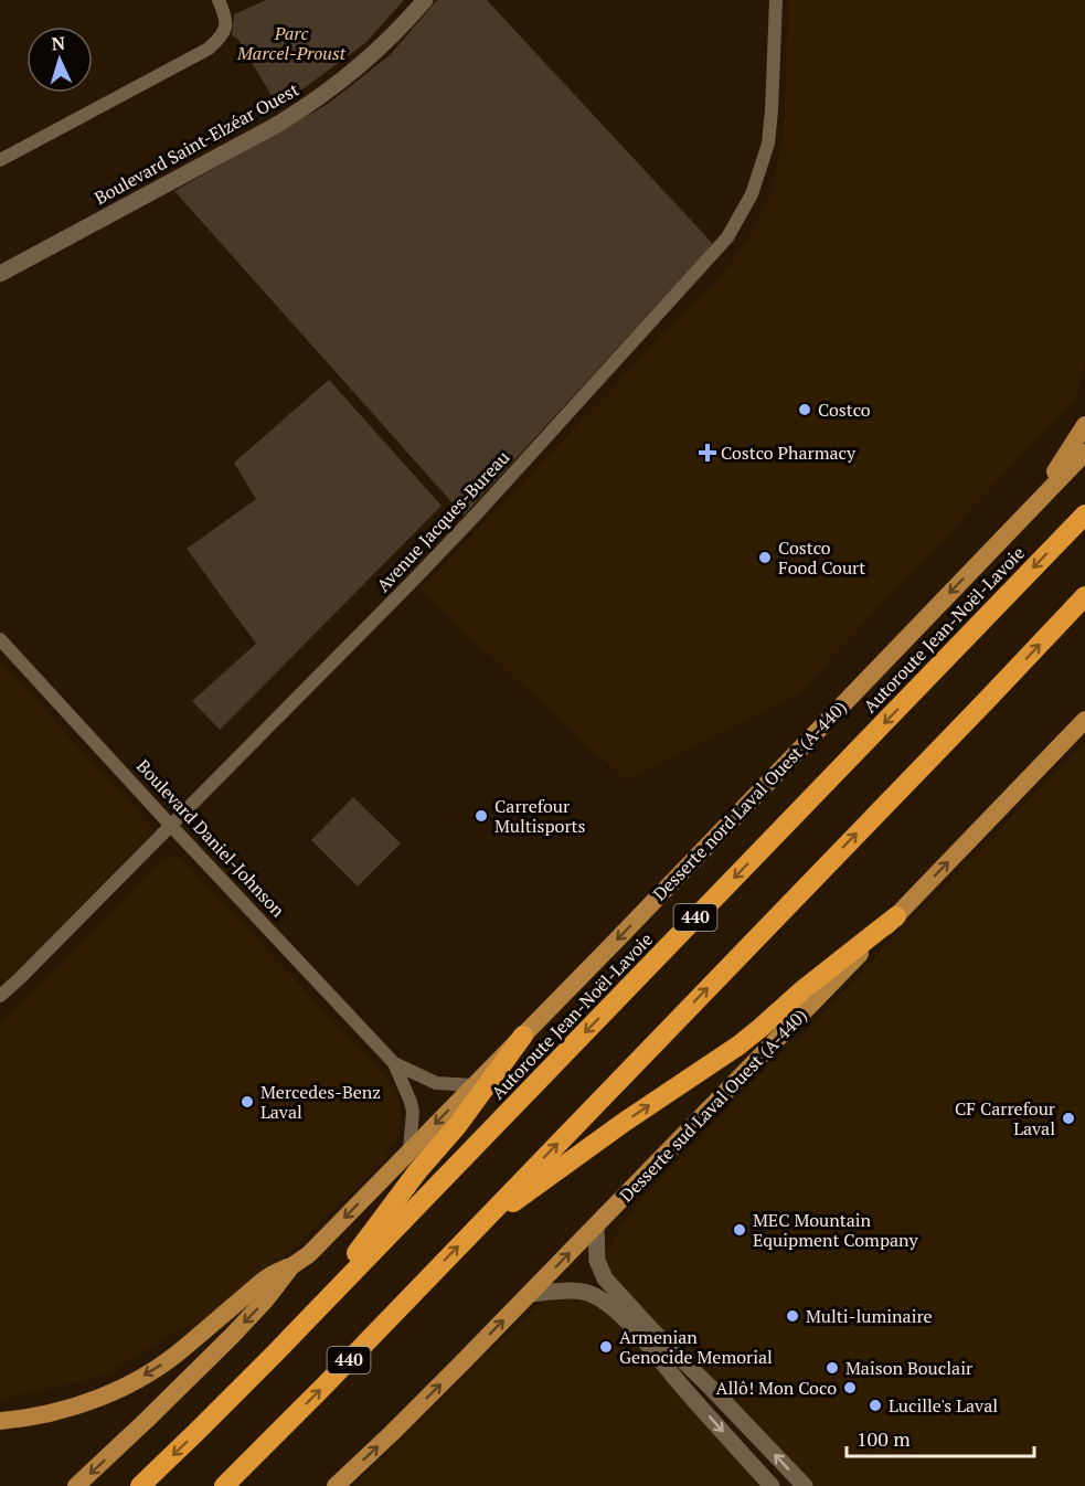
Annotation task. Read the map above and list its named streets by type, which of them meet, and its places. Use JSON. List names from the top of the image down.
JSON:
{
  "streets": {
    "highway": ["Autoroute Jean-Noël-Lavoie", "440"],
    "main road": ["Desserte nord Laval Ouest (A-440)", "Desserte sud Laval Ouest (A-440)"],
    "street": ["Boulevard Saint-Elzéar Ouest", "Avenue Jacques-Bureau", "Boulevard Daniel-Johnson"]
  },
  "crossings": [
    ["Avenue Jacques-Bureau", "Boulevard Daniel-Johnson"],
    ["Desserte nord Laval Ouest (A-440)", "Boulevard Daniel-Johnson"]
  ],
  "one_way": ["Desserte nord Laval Ouest (A-440)", "Desserte sud Laval Ouest (A-440)"],
  "parks": ["Parc Marcel-Proust"],
  "places": {
    "other": [
      "Costco",
      "Costco Food Court",
      "Carrefour Multisports",
      "Mercedes-Benz Laval",
      "CF Carrefour Laval",
      "MEC Mountain Equipment Company",
      "Multi-luminaire",
      "Armenian Genocide Memorial",
      "Maison Bouclair",
      "Allô! Mon Coco",
      "Lucille's Laval"
    ],
    "health": ["Costco Pharmacy"]
  },
  "scale_bar": "100 m",
  "north": "top"
}
